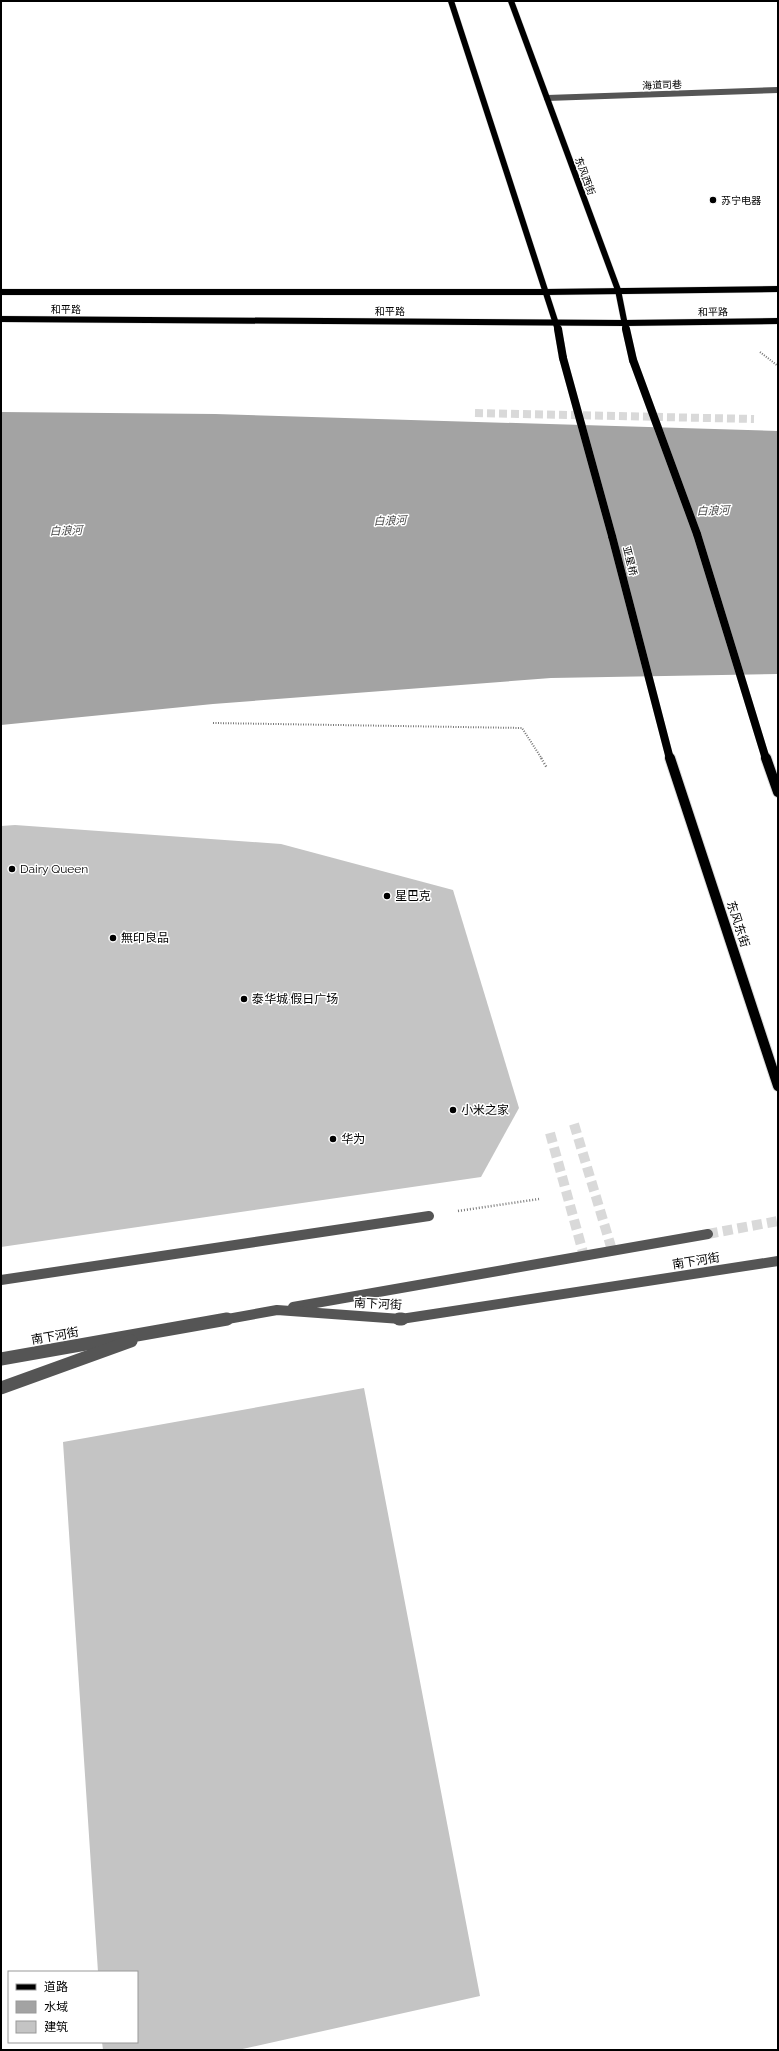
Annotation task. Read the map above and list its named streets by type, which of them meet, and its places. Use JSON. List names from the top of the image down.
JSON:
{
  "streets": {
    "main road": [
      "东风西街",
      "和平路",
      "亚星桥",
      "东风东街"
    ],
    "street": ["海道司巷", "南下河街"]
  },
  "crossings": [
    ["海道司巷", "东风西街"],
    ["东风西街", "和平路"],
    ["和平路", "亚星桥"],
    ["亚星桥", "东风东街"]
  ],
  "water": ["白浪河"],
  "places": [
    "苏宁电器",
    "Dairy Queen",
    "星巴克",
    "無印良品",
    "泰华城·假日广场",
    "小米之家",
    "华为"
  ],
  "legend": ["道路", "水域", "建筑"]
}
